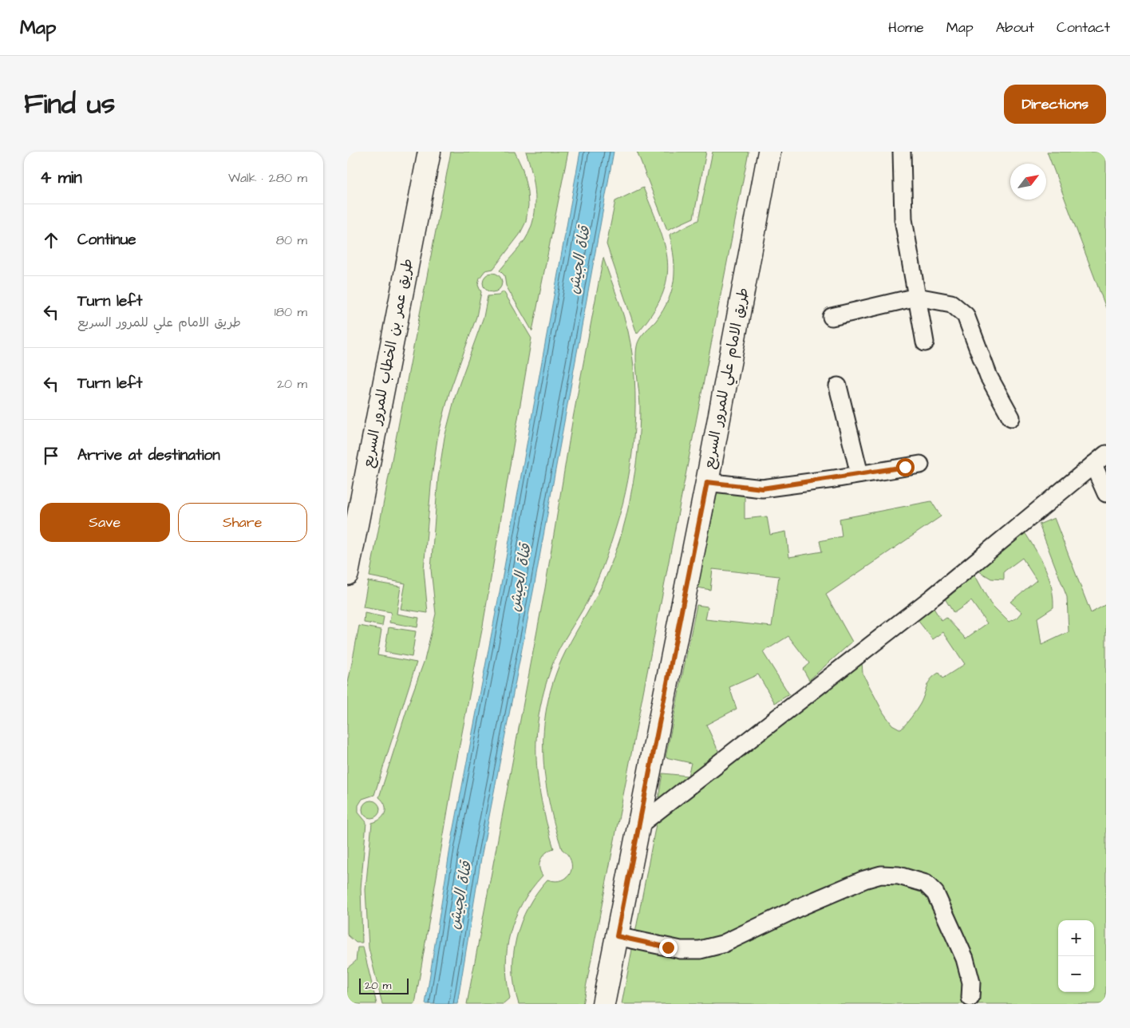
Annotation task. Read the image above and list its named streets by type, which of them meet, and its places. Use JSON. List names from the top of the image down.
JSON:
{
  "streets": {
    "main road": ["طريق عمر بن الخطاب للمرور السريع", "طريق الامام علي للمرور السريع"]
  },
  "water": ["قناة الجيش"],
  "scale_bar": "20 m",
  "north": "top right",
  "page": {
    "header": "Map",
    "nav": [
      "Home",
      "Map",
      "About",
      "Contact"
    ],
    "title": "Find us",
    "buttons": [
      "Directions",
      ["Save", "Share"]
    ],
    "heading": ["4 min", "Walk · 280 m"],
    "list": [
      ["Continue", "80 m"],
      ["Turn left", "طريق الامام علي للمرور السريع", "180 m"],
      ["Turn left", "20 m"],
      "Arrive at destination"
    ],
    "map_buttons": ["+", "−"],
    "scale": "20 m"
  }
}
